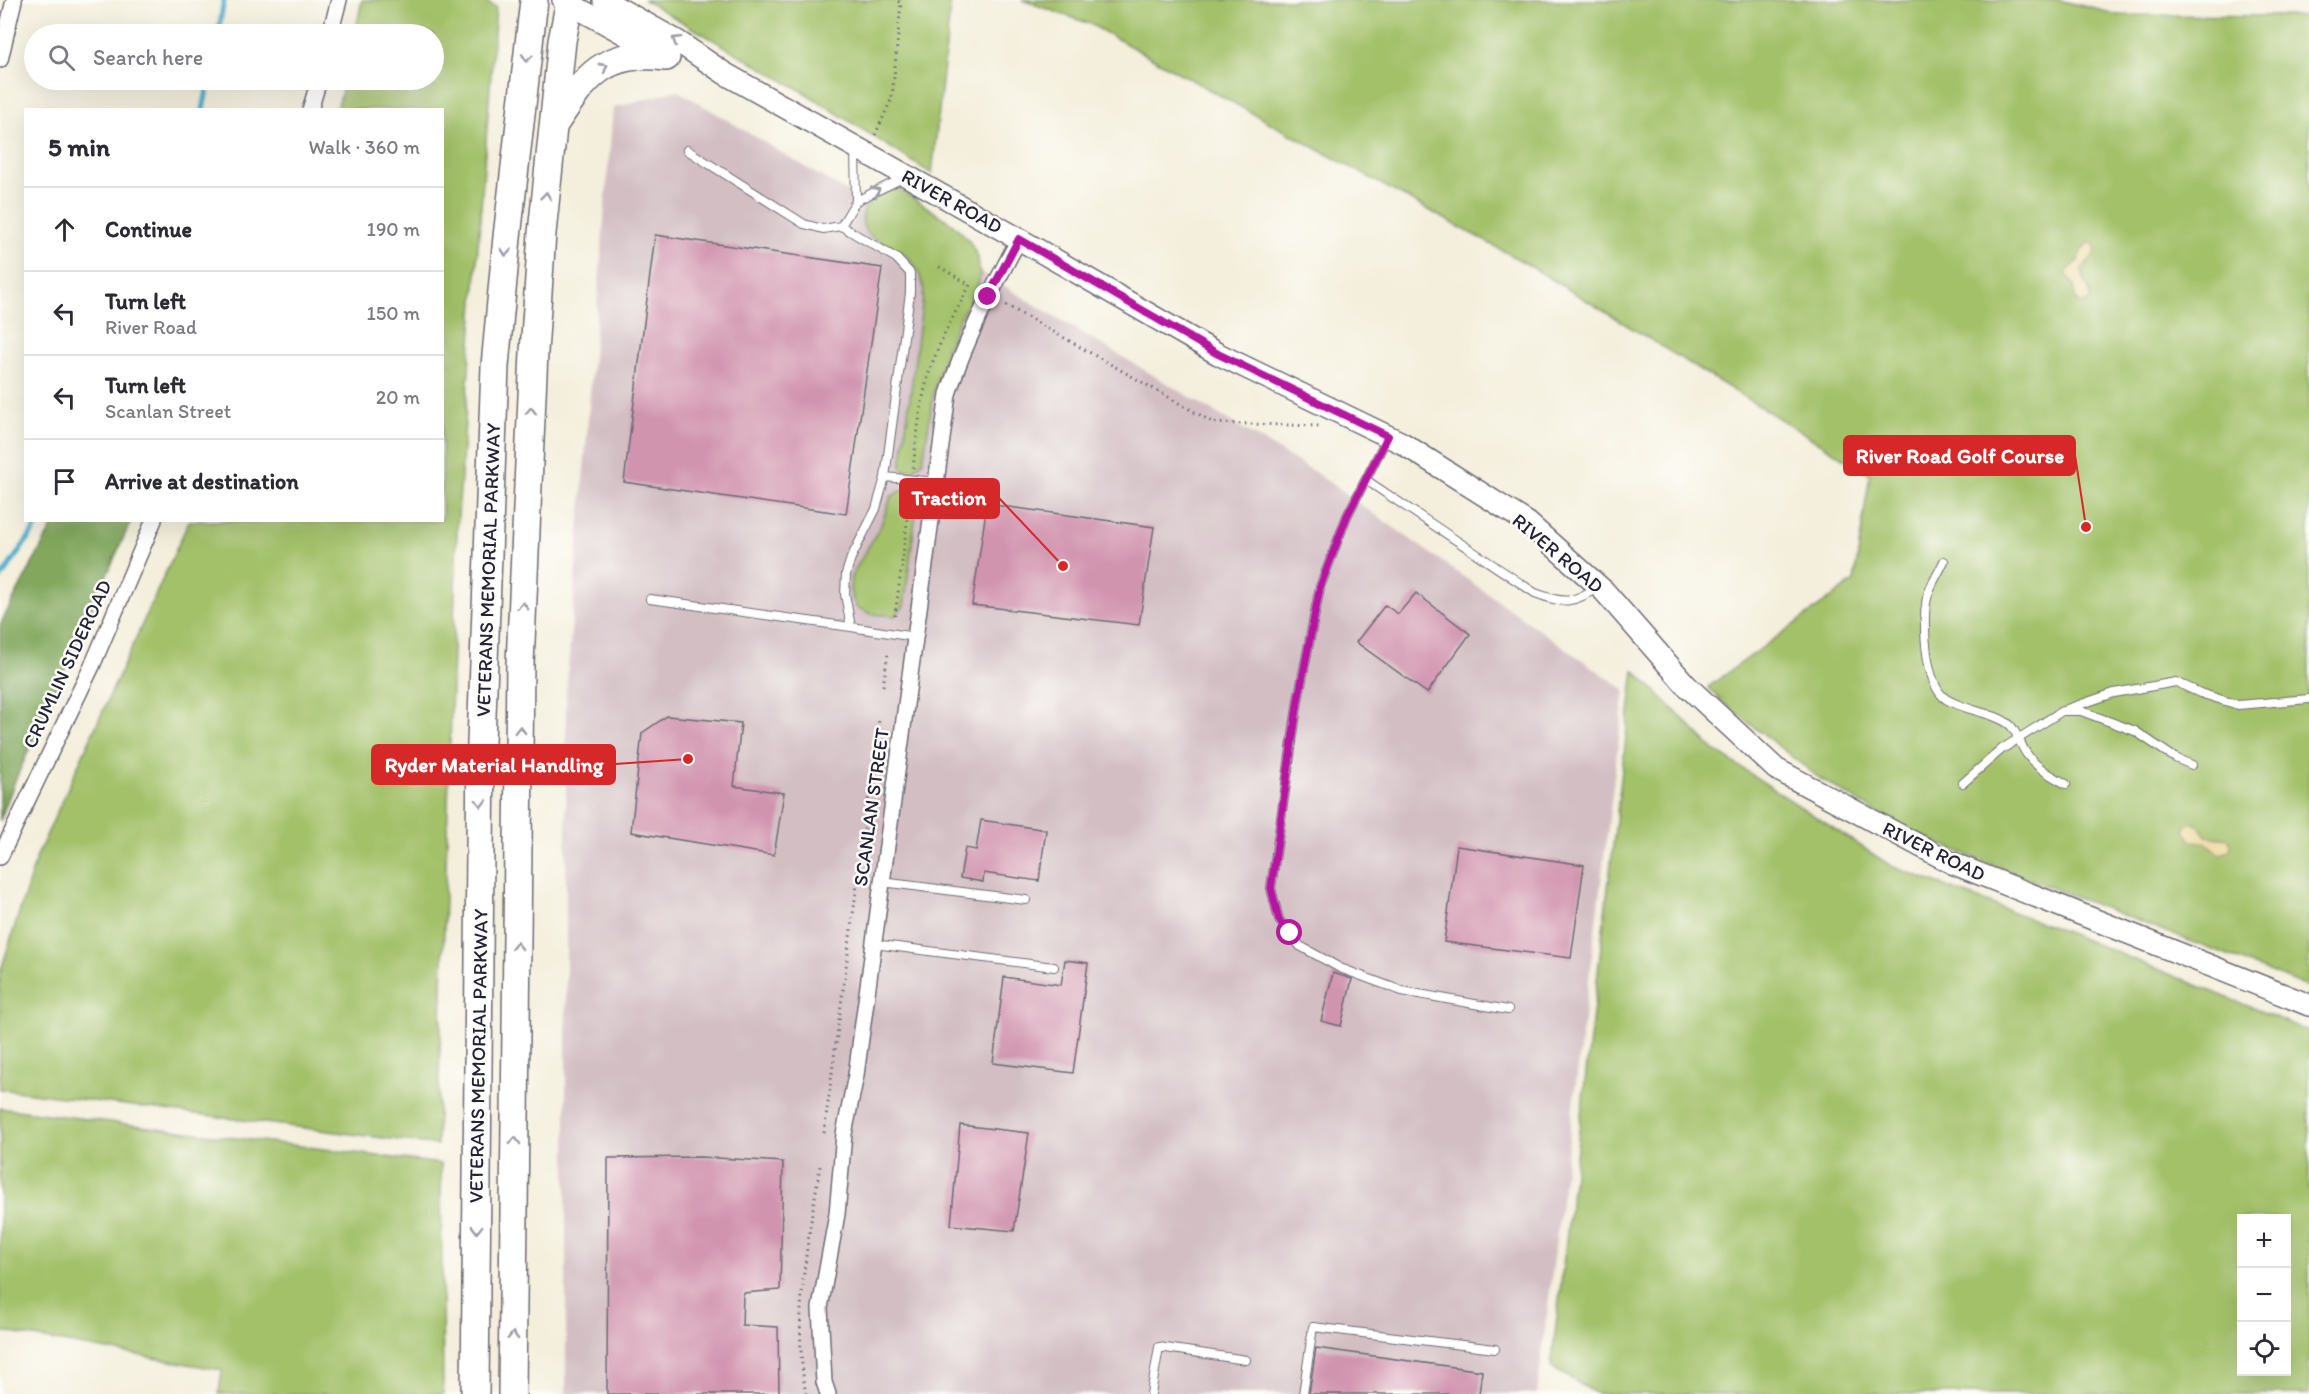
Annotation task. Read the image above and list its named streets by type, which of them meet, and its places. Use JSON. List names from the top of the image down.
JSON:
{
  "streets": {
    "highway": ["VETERANS MEMORIAL PARKWAY"],
    "street": ["RIVER ROAD", "CRUMLIN SIDEROAD", "SCANLAN STREET"]
  },
  "crossings": [
    ["RIVER ROAD", "VETERANS MEMORIAL PARKWAY"],
    ["RIVER ROAD", "SCANLAN STREET"]
  ],
  "places": ["River Road Golf Course", "Traction", "Ryder Material Handling"],
  "page": {
    "search": "Search here",
    "heading": ["5 min", "Walk · 360 m"],
    "list": [
      ["Continue", "190 m"],
      ["Turn left", "River Road", "150 m"],
      ["Turn left", "Scanlan Street", "20 m"],
      "Arrive at destination"
    ],
    "map_buttons": ["+", "−"]
  }
}
